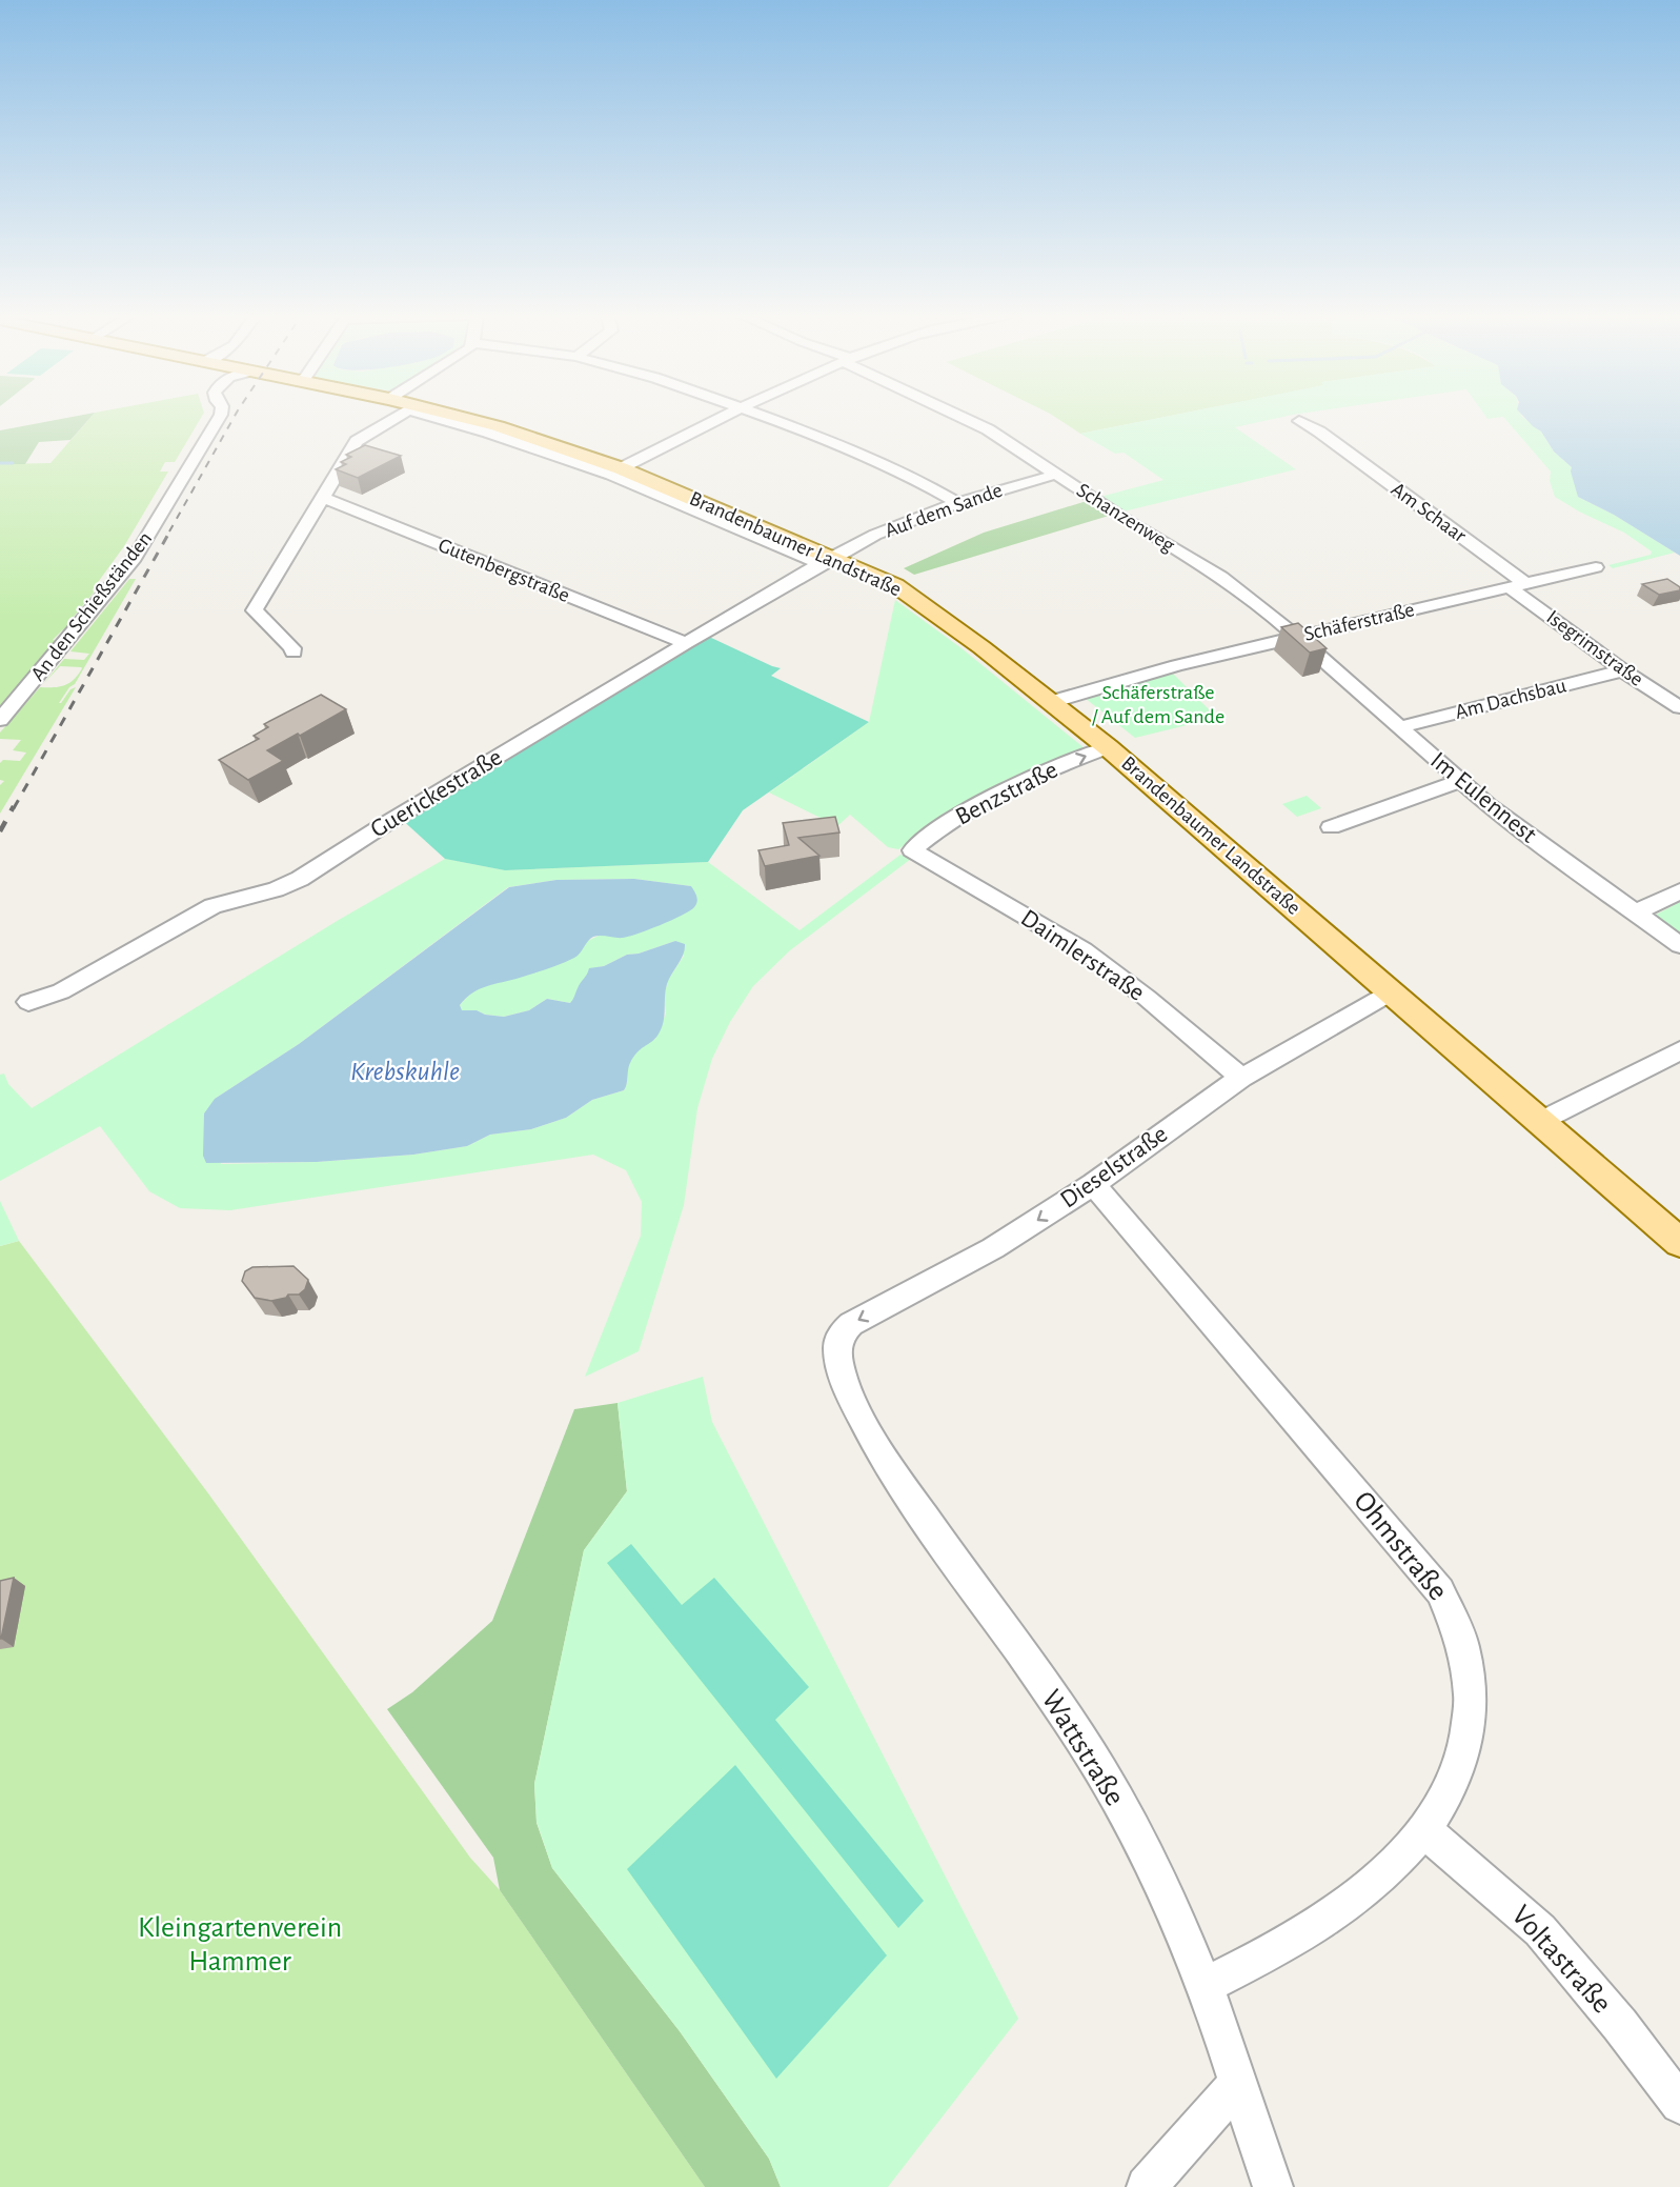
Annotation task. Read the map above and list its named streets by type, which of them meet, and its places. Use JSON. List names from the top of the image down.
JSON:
{
  "streets": {
    "main road": ["Brandenbaumer Landstraße"],
    "street": [
      "Auf dem Sande",
      "Am Schaar",
      "Schanzenweg",
      "Gutenbergstraße",
      "An den Schießständen",
      "Schäferstraße",
      "Isegrimstraße",
      "Am Dachsbau",
      "Guerickestraße",
      "Benzstraße",
      "Im Eulennest",
      "Daimlerstraße",
      "Dieselstraße",
      "Ohmstraße",
      "Wattstraße",
      "Voltastraße"
    ]
  },
  "crossings": [
    ["Auf dem Sande", "Schanzenweg"],
    ["Auf dem Sande", "Brandenbaumer Landstraße"],
    ["Auf dem Sande", "Guerickestraße"],
    ["Am Schaar", "Schäferstraße"],
    ["Am Schaar", "Isegrimstraße"],
    ["Schanzenweg", "Schäferstraße"],
    ["Schanzenweg", "Im Eulennest"],
    ["Brandenbaumer Landstraße", "Schäferstraße"],
    ["Brandenbaumer Landstraße", "Guerickestraße"],
    ["Brandenbaumer Landstraße", "Benzstraße"],
    ["Brandenbaumer Landstraße", "Dieselstraße"],
    ["Gutenbergstraße", "Guerickestraße"],
    ["Schäferstraße", "Isegrimstraße"],
    ["Schäferstraße", "Im Eulennest"],
    ["Isegrimstraße", "Am Dachsbau"],
    ["Am Dachsbau", "Im Eulennest"],
    ["Benzstraße", "Daimlerstraße"],
    ["Daimlerstraße", "Dieselstraße"],
    ["Dieselstraße", "Ohmstraße"],
    ["Dieselstraße", "Wattstraße"],
    ["Ohmstraße", "Wattstraße"],
    ["Ohmstraße", "Voltastraße"]
  ],
  "one_way": ["Benzstraße", "Dieselstraße"],
  "water": ["Krebskuhle"],
  "parks": ["Schäferstraße / Auf dem Sande", "Kleingartenverein Hammer"]
}
